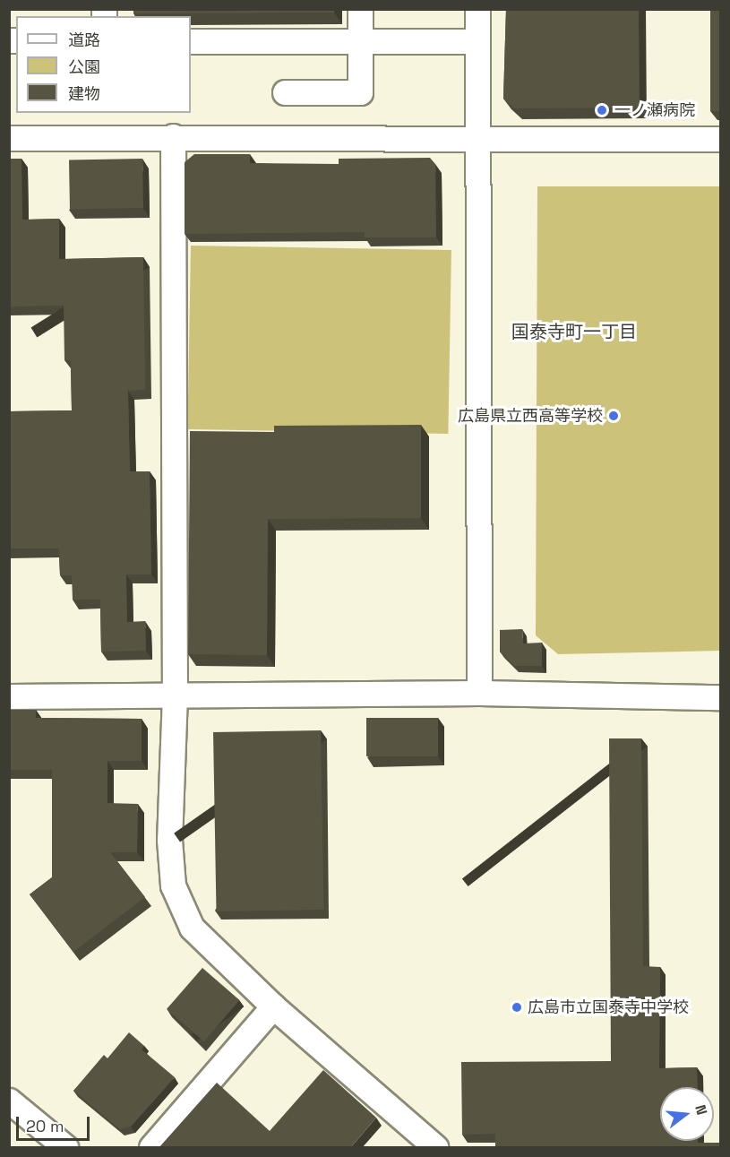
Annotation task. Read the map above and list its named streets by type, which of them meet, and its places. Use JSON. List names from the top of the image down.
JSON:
{
  "districts": ["国泰寺町一丁目"],
  "places": ["一ノ瀬病院", "広島県立西高等学校", "広島市立国泰寺中学校"],
  "legend": ["道路", "公園", "建物"],
  "scale_bar": "20 m",
  "north": "right"
}
